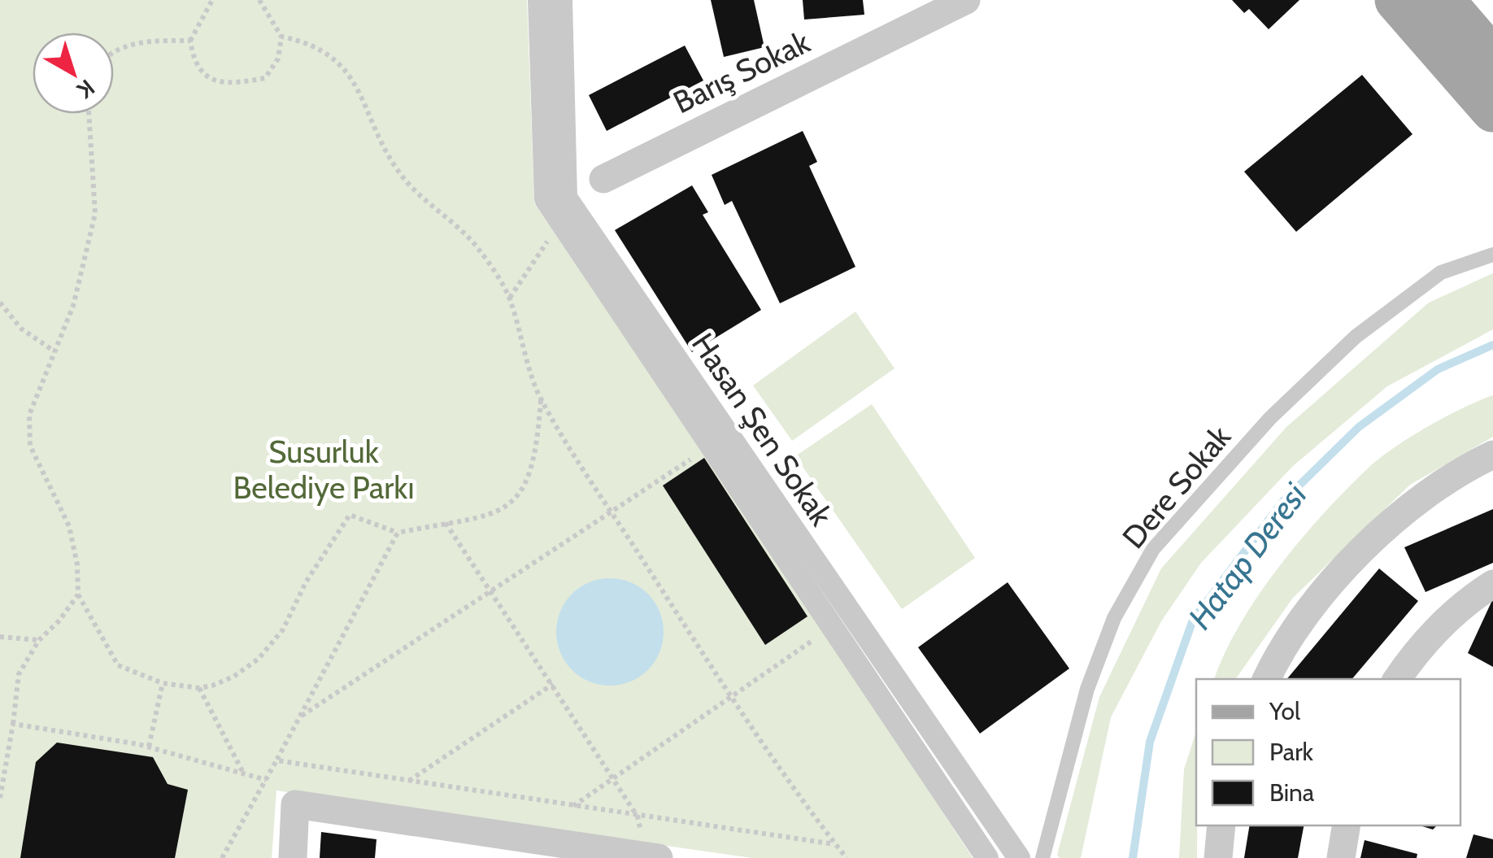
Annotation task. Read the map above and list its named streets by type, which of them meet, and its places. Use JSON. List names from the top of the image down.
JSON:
{
  "streets": {
    "street": ["Barış Sokak", "Hasan Şen Sokak"],
    "lane": ["Dere Sokak"]
  },
  "crossings": [
    ["Barış Sokak", "Hasan Şen Sokak"]
  ],
  "water": ["Hatap Deresi"],
  "parks": ["Susurluk Belediye Parkı"],
  "legend": ["Yol", "Park", "Bina"],
  "north": "bottom right"
}
